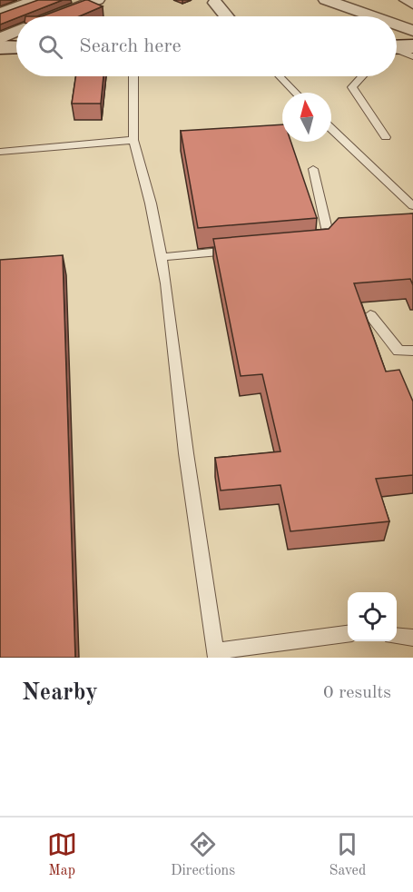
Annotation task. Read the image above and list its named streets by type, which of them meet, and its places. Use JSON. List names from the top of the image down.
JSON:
{
  "north": "top",
  "page": {
    "search": "Search here",
    "heading": ["Nearby", "0 results"],
    "nav": ["Map", "Directions", "Saved"]
  }
}
